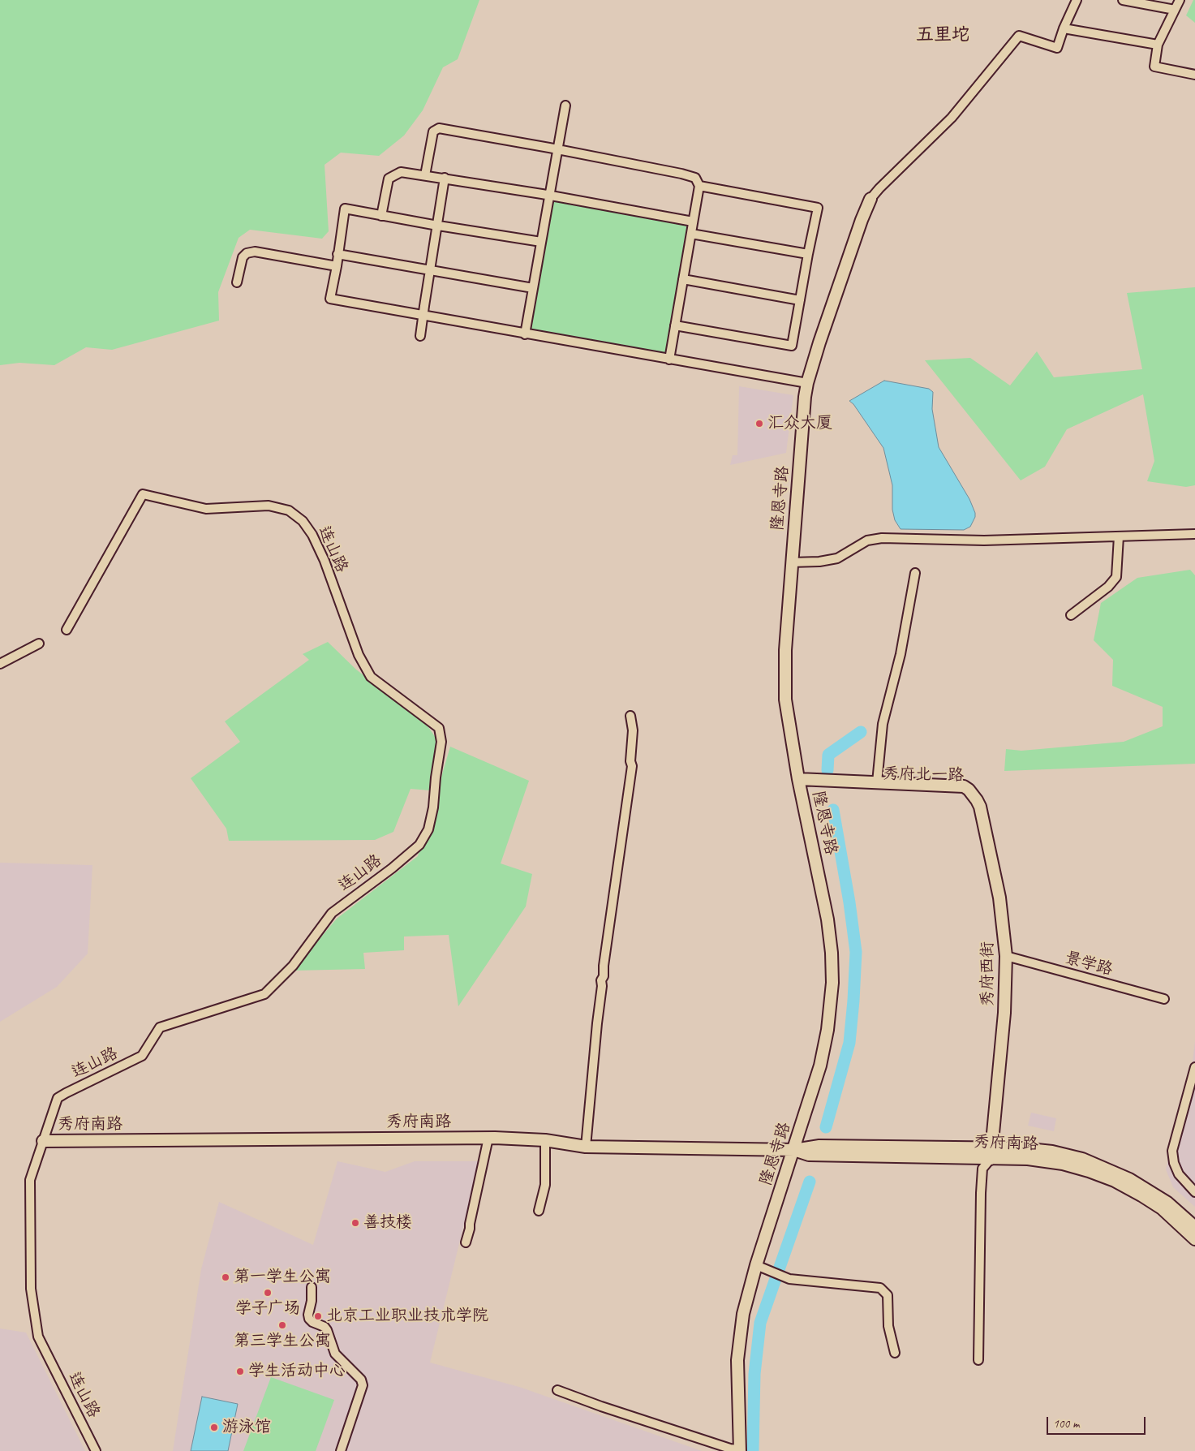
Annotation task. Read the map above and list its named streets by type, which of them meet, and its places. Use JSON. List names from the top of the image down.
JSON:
{
  "streets": {
    "street": [
      "隆恩寺路",
      "连山路",
      "秀府北一路",
      "景学路",
      "秀府西街",
      "秀府南路"
    ]
  },
  "crossings": [
    ["隆恩寺路", "秀府北一路"],
    ["隆恩寺路", "秀府南路"],
    ["连山路", "秀府南路"],
    ["秀府北一路", "秀府西街"],
    ["景学路", "秀府西街"],
    ["秀府西街", "秀府南路"]
  ],
  "districts": ["五里坨"],
  "places": [
    "汇众大厦",
    "善技楼",
    "第一学生公寓",
    "学子广场",
    "北京工业职业技术学院",
    "第三学生公寓",
    "学生活动中心",
    "游泳馆"
  ],
  "scale_bar": "100 m"
}
